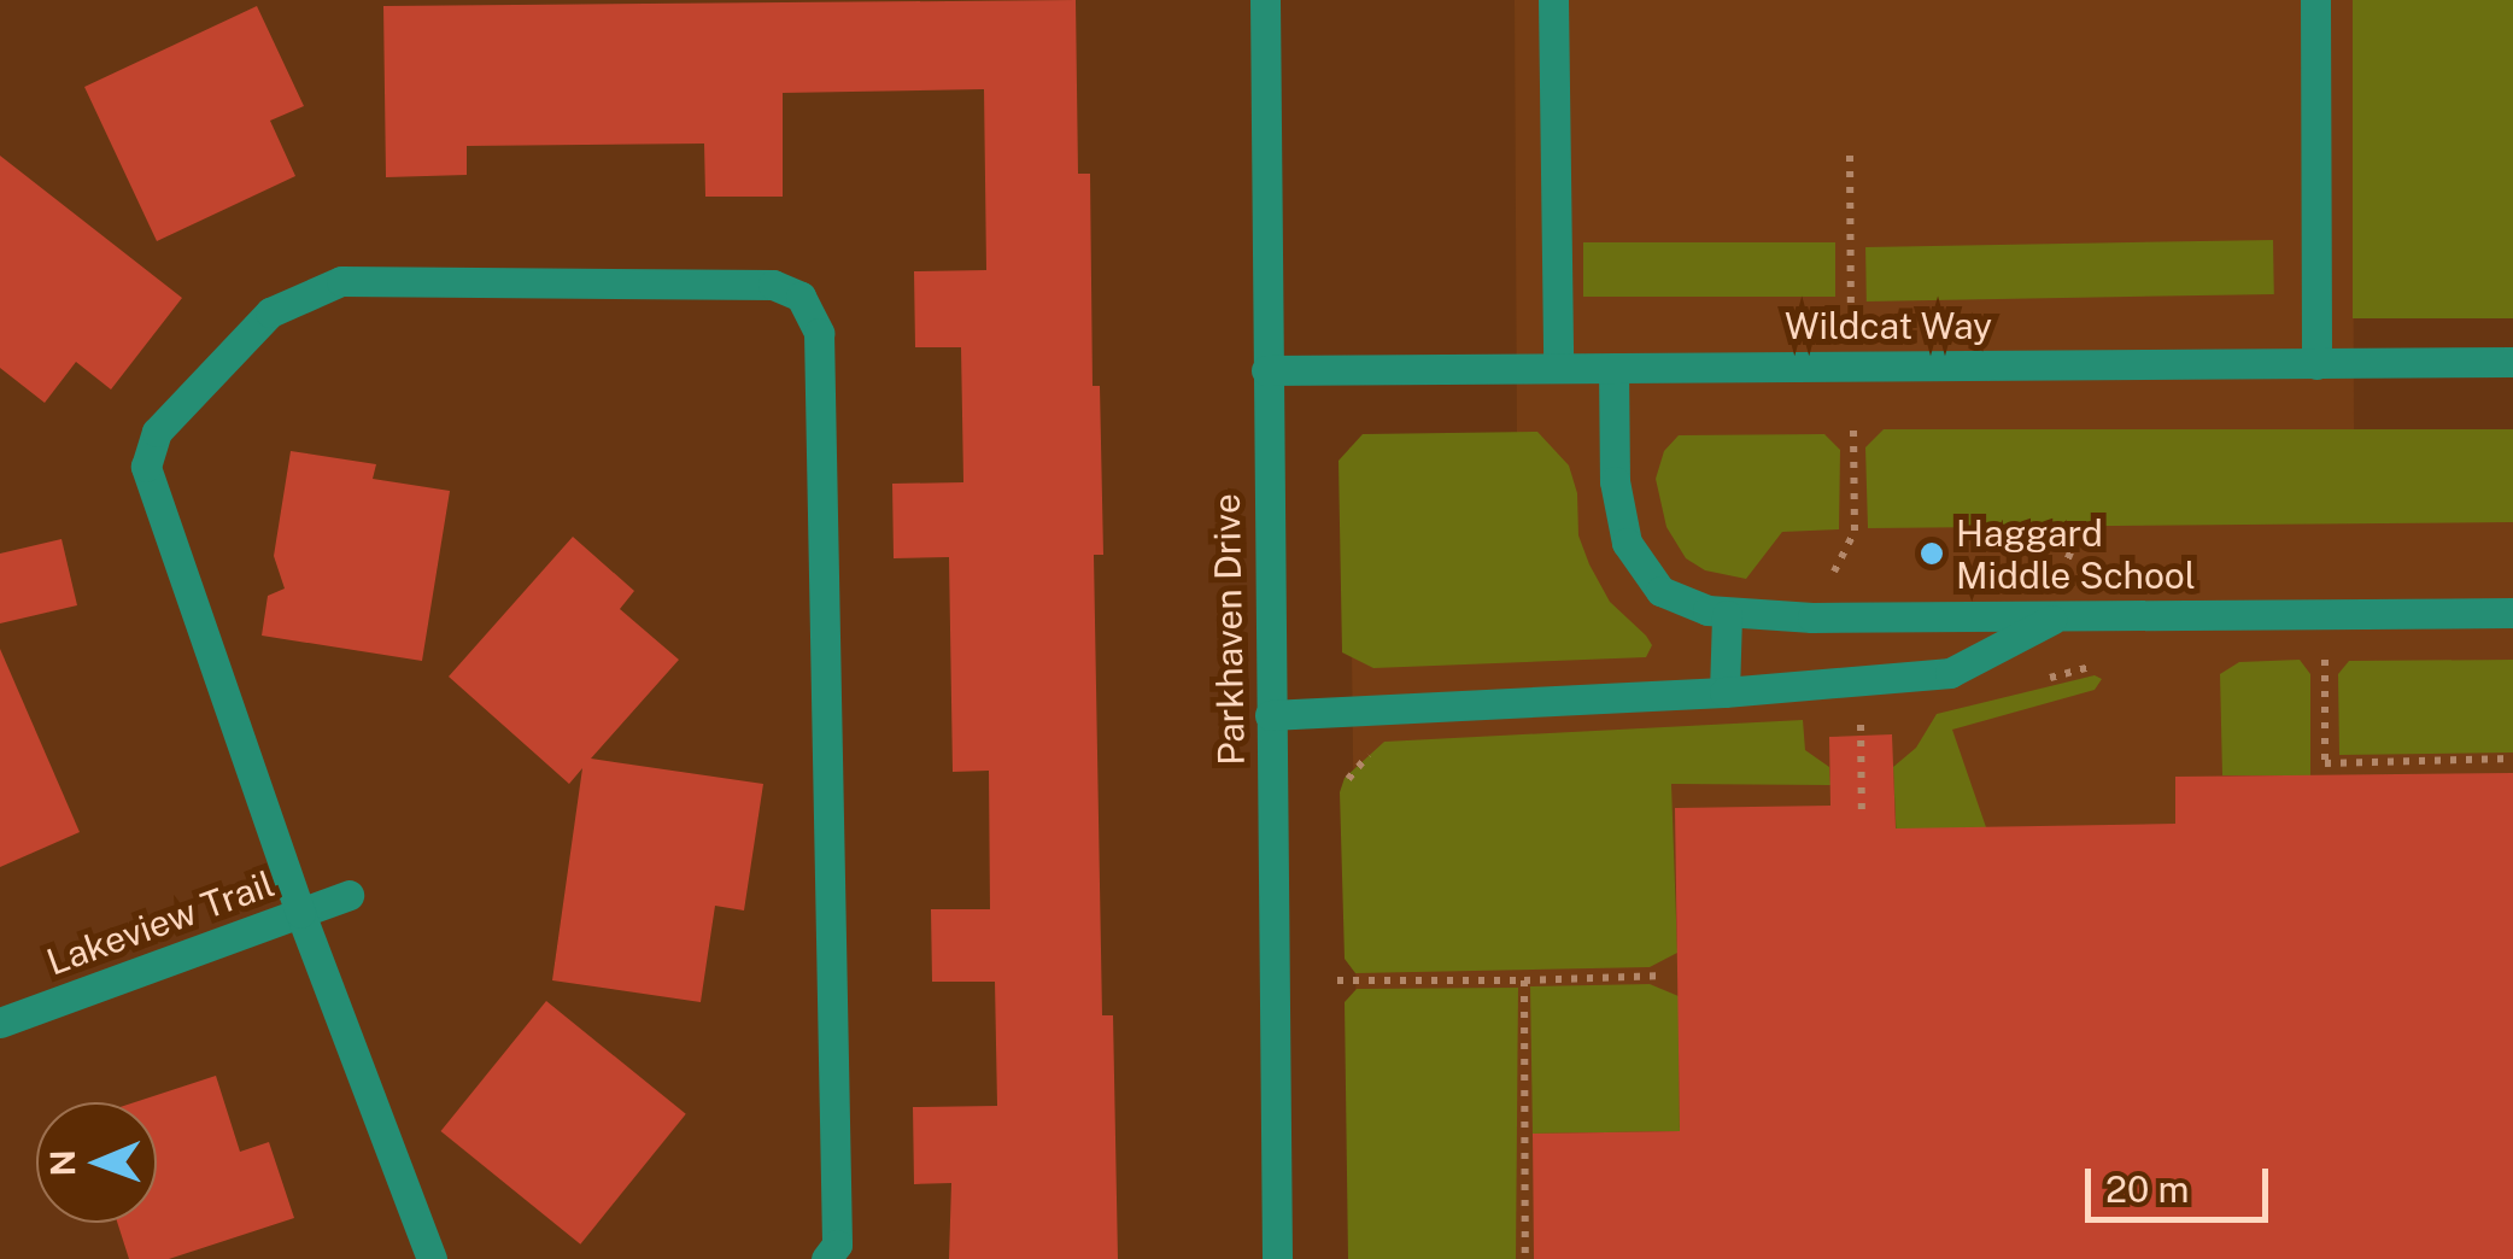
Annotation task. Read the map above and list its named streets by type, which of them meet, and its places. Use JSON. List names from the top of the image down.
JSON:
{
  "streets": {
    "street": ["Wildcat Way", "Parkhaven Drive", "Lakeview Trail"]
  },
  "crossings": [
    ["Wildcat Way", "Parkhaven Drive"]
  ],
  "places": ["Haggard Middle School"],
  "scale_bar": "20 m",
  "north": "left"
}
